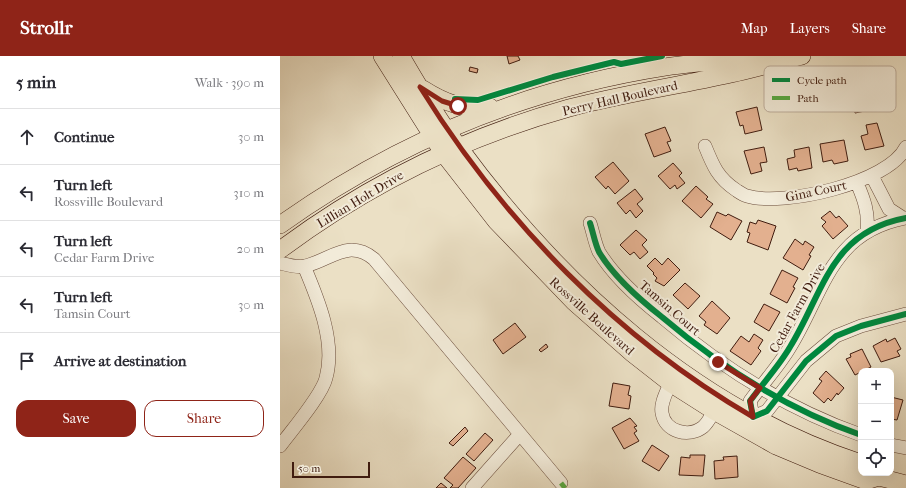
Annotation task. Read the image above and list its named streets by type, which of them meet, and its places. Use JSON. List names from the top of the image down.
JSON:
{
  "streets": {
    "main road": ["Perry Hall Boulevard", "Lillian Holt Drive", "Rossville Boulevard"],
    "street": ["Gina Court", "Tamsin Court", "Cedar Farm Drive"]
  },
  "crossings": [
    ["Perry Hall Boulevard", "Lillian Holt Drive"],
    ["Perry Hall Boulevard", "Rossville Boulevard"],
    ["Gina Court", "Cedar Farm Drive"],
    ["Lillian Holt Drive", "Rossville Boulevard"],
    ["Tamsin Court", "Cedar Farm Drive"],
    ["Cedar Farm Drive", "Rossville Boulevard"]
  ],
  "legend": ["Cycle path", "Path"],
  "scale_bar": "50 m",
  "page": {
    "header": "Strollr",
    "nav": ["Map", "Layers", "Share"],
    "heading": ["5 min", "Walk · 390 m"],
    "list": [
      ["Continue", "30 m"],
      ["Turn left", "Rossville Boulevard", "310 m"],
      ["Turn left", "Cedar Farm Drive", "20 m"],
      ["Turn left", "Tamsin Court", "30 m"],
      "Arrive at destination"
    ],
    "map_buttons": ["+", "−"],
    "buttons": ["Save", "Share"],
    "scale": "50 m"
  }
}
